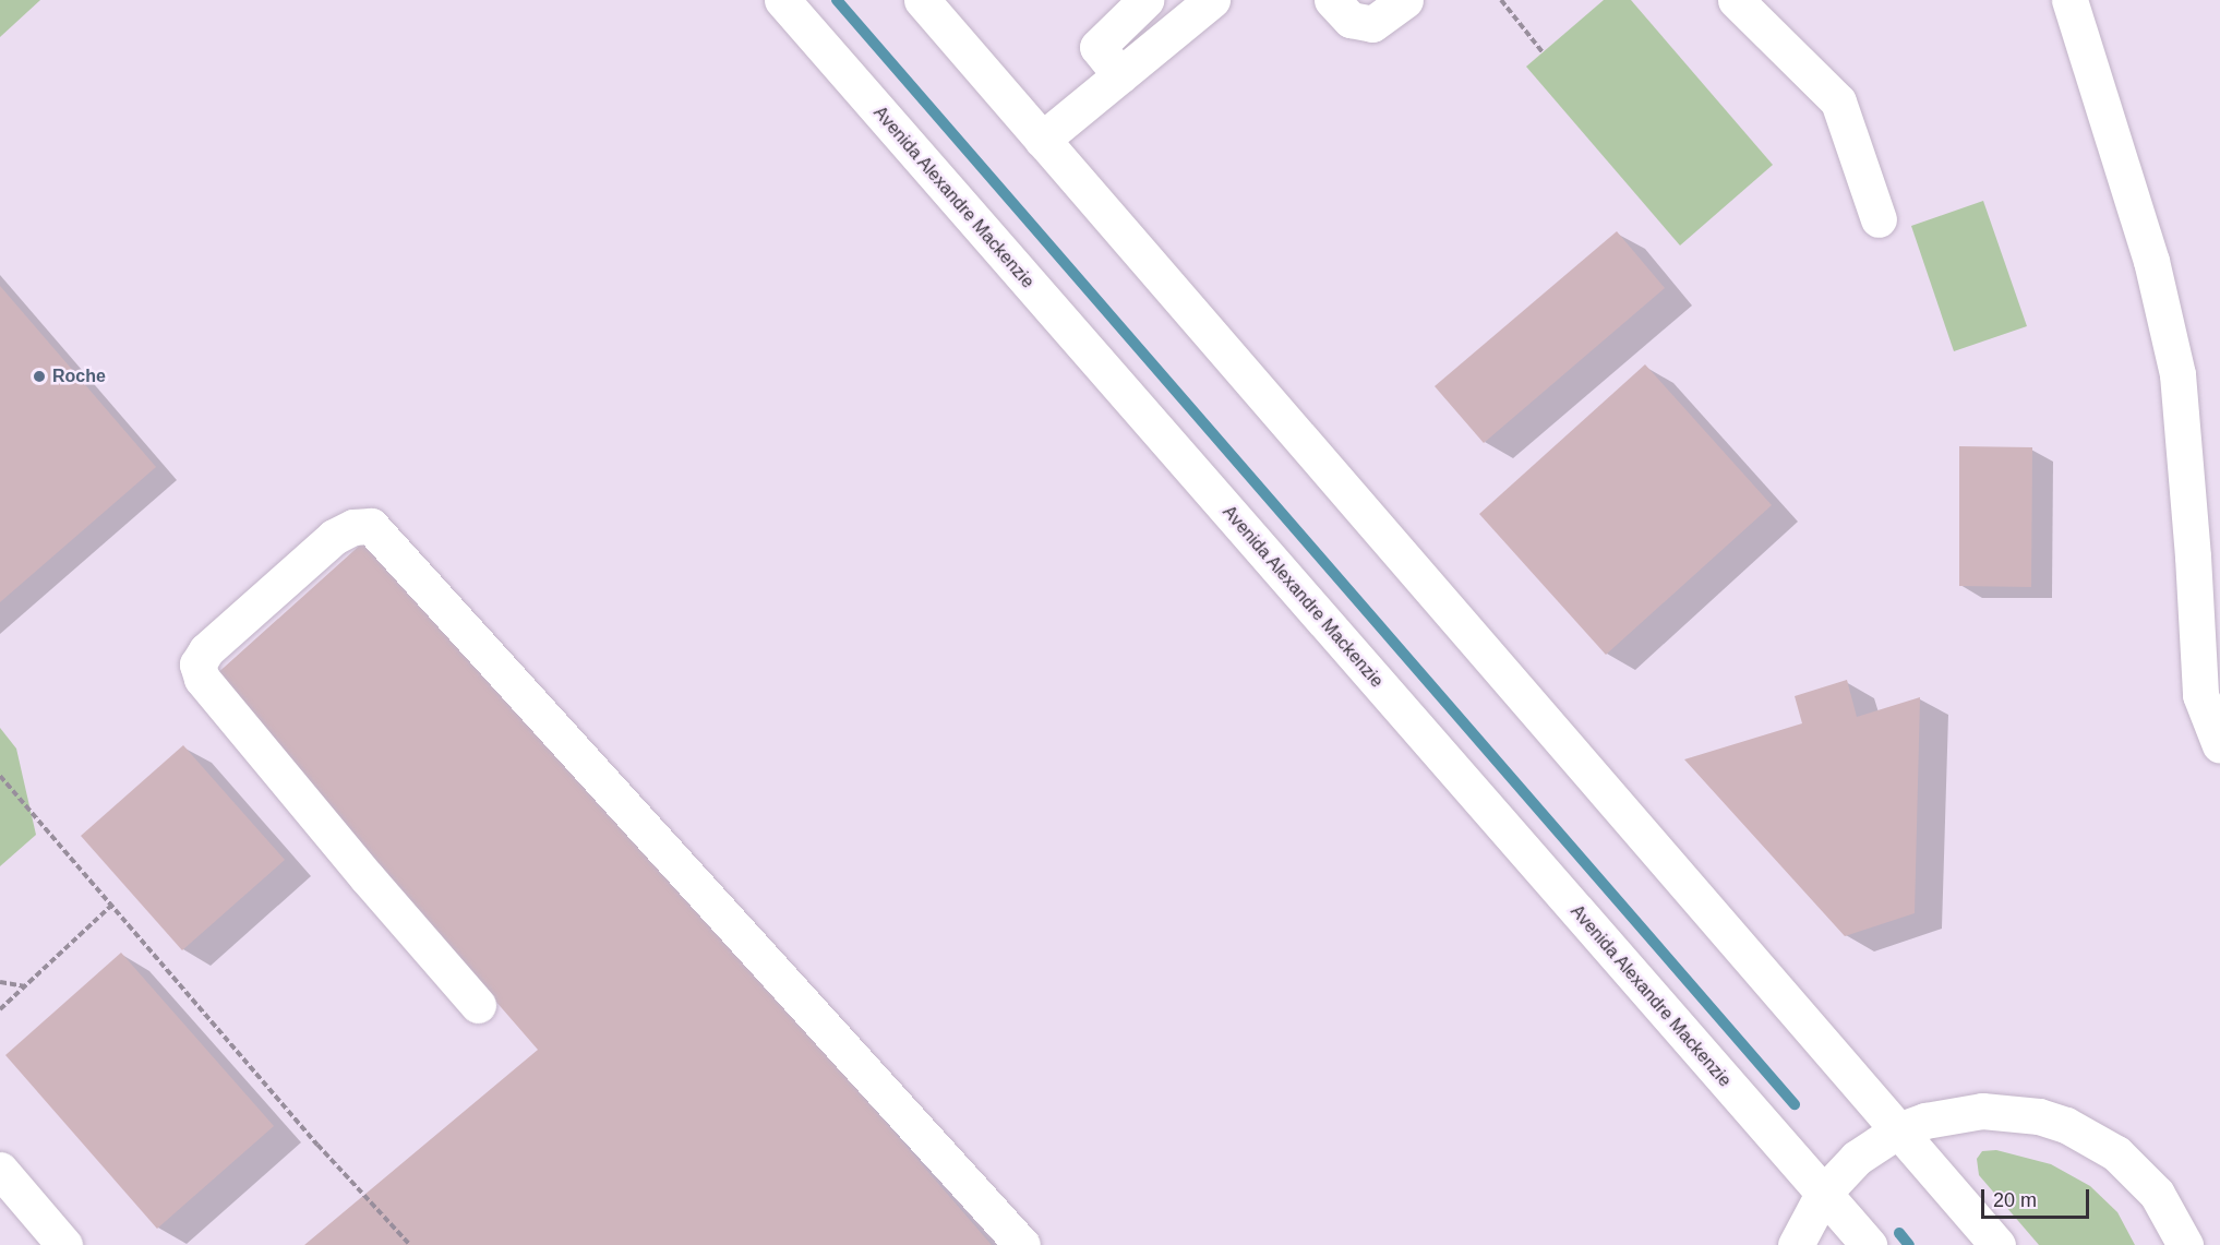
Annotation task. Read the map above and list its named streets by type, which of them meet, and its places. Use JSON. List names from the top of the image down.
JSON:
{
  "streets": {
    "street": ["Avenida Alexandre Mackenzie"]
  },
  "places": ["Roche"],
  "scale_bar": "20 m"
}
